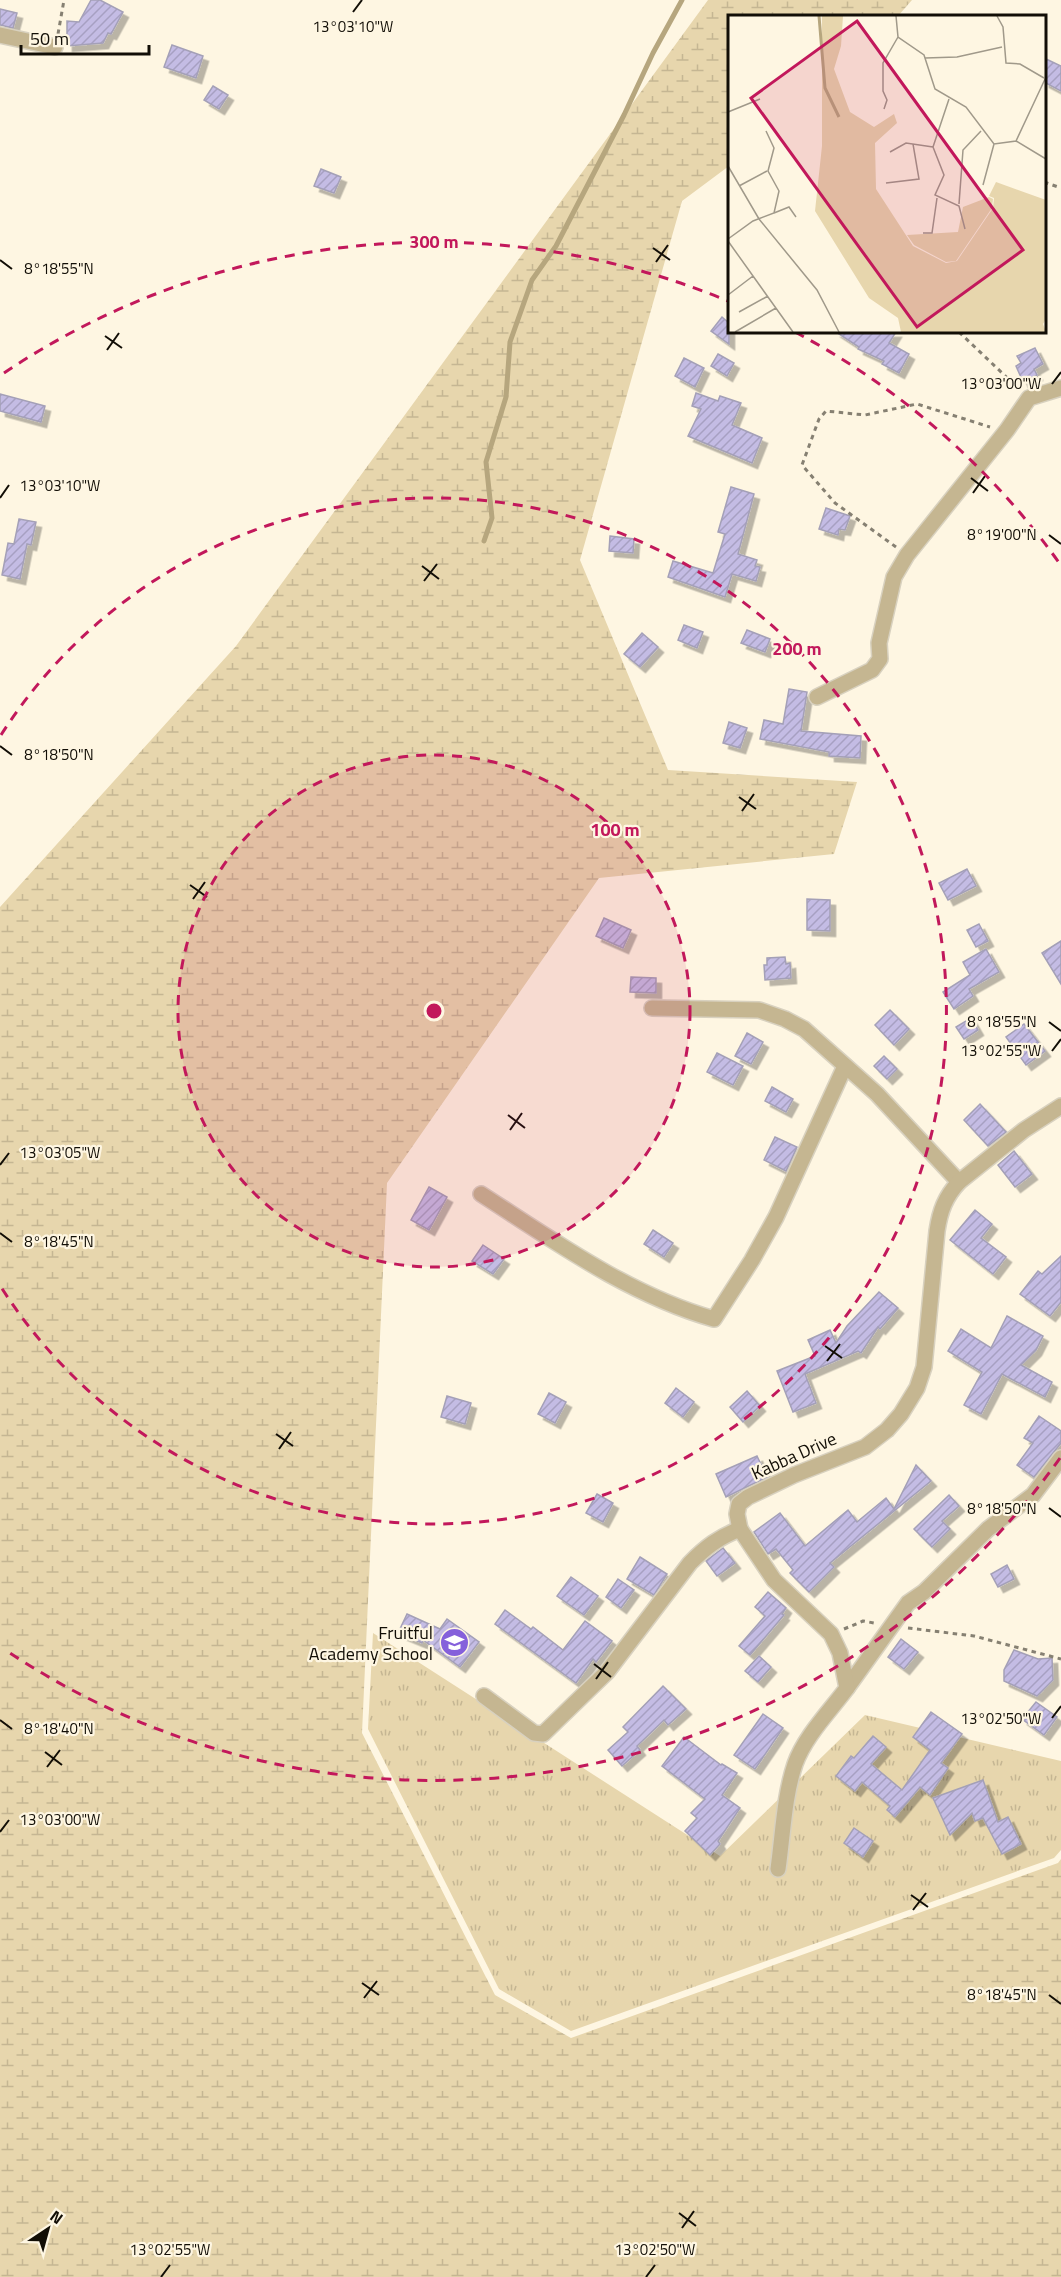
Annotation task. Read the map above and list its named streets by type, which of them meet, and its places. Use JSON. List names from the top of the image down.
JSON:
{
  "streets": {
    "street": ["Kabba Drive"]
  },
  "places": {
    "school or university": ["Fruitful Academy School"]
  },
  "scale_bar": "50 m",
  "north": "top right",
  "coordinates": [
    "13°03'10\"W",
    "8°18'55\"N",
    "13°03'00\"W",
    "8°19'00\"N",
    "8°18'50\"N",
    "13°02'55\"W",
    "13°03'05\"W",
    "8°18'45\"N",
    "13°02'50\"W",
    "8°18'40\"N"
  ],
  "rings": ["300 m", "200 m", "100 m"]
}
